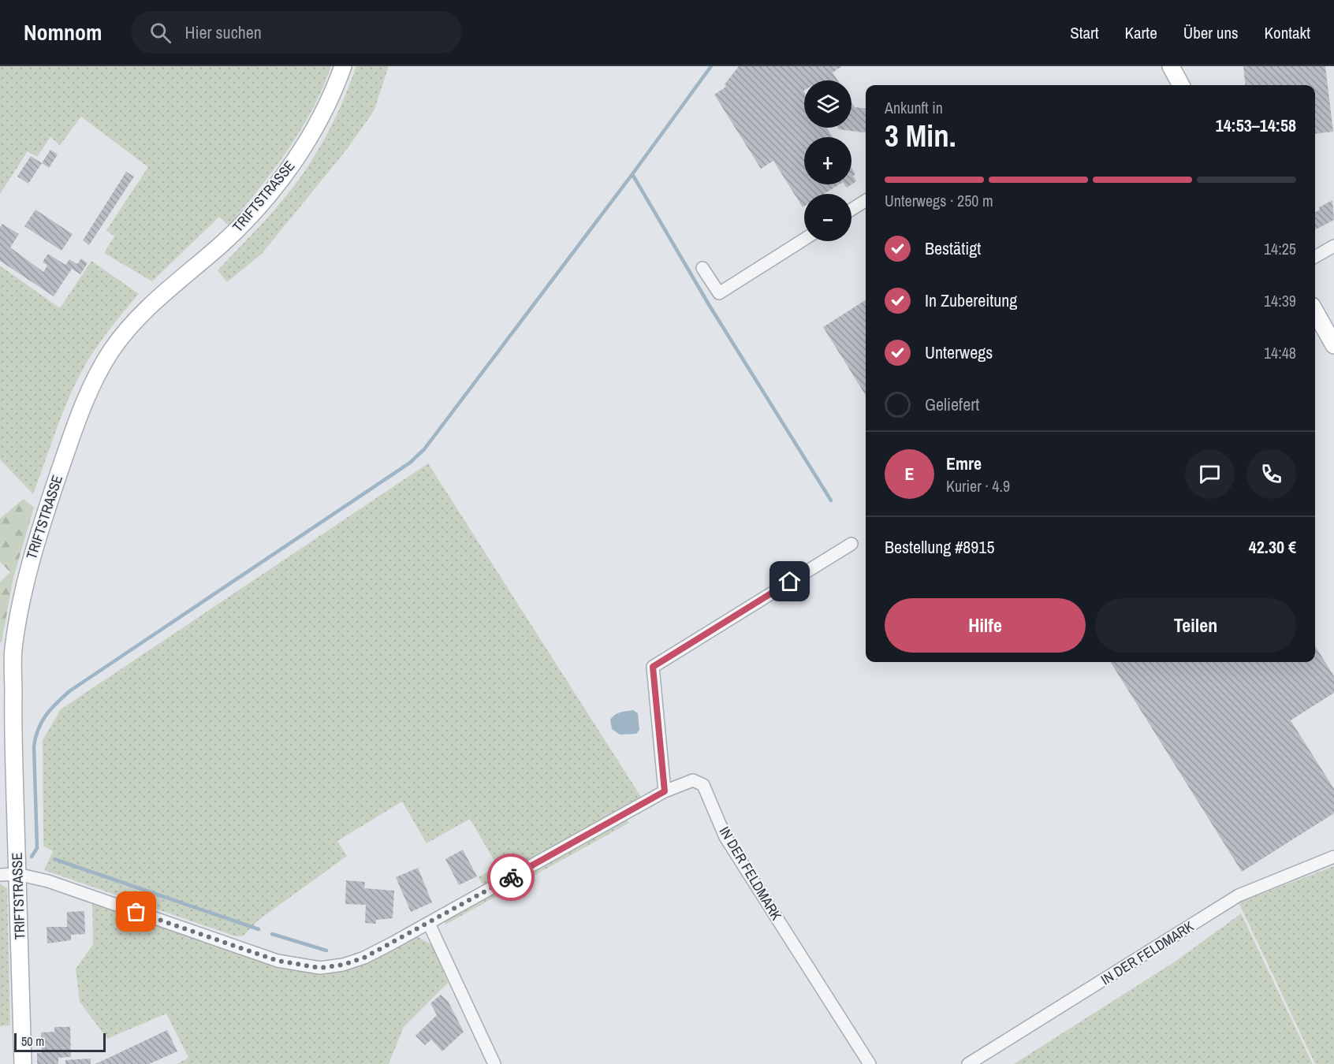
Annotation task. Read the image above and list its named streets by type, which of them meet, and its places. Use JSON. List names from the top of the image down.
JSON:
{
  "streets": {
    "street": ["TRIFTSTRASSE", "IN DER FELDMARK"]
  },
  "crossings": [
    ["TRIFTSTRASSE", "IN DER FELDMARK"]
  ],
  "scale_bar": "50 m",
  "page": {
    "header": "Nomnom",
    "search": "Hier suchen",
    "nav": [
      "Start",
      "Karte",
      "Über uns",
      "Kontakt"
    ],
    "map_buttons": ["+", "−"],
    "heading": ["3 Min.", "Ankunft in", "14:53–14:58"],
    "panel": [
      "Emre",
      "Kurier · 4.9",
      "Bestellung #8915",
      "42.30 €"
    ],
    "bar": "Unterwegs · 250 m",
    "list": [
      ["Bestätigt", "14:25"],
      ["In Zubereitung", "14:39"],
      ["Unterwegs", "14:48"],
      "Geliefert"
    ],
    "round": "E",
    "buttons": ["Hilfe", "Teilen"],
    "scale": "50 m"
  }
}
